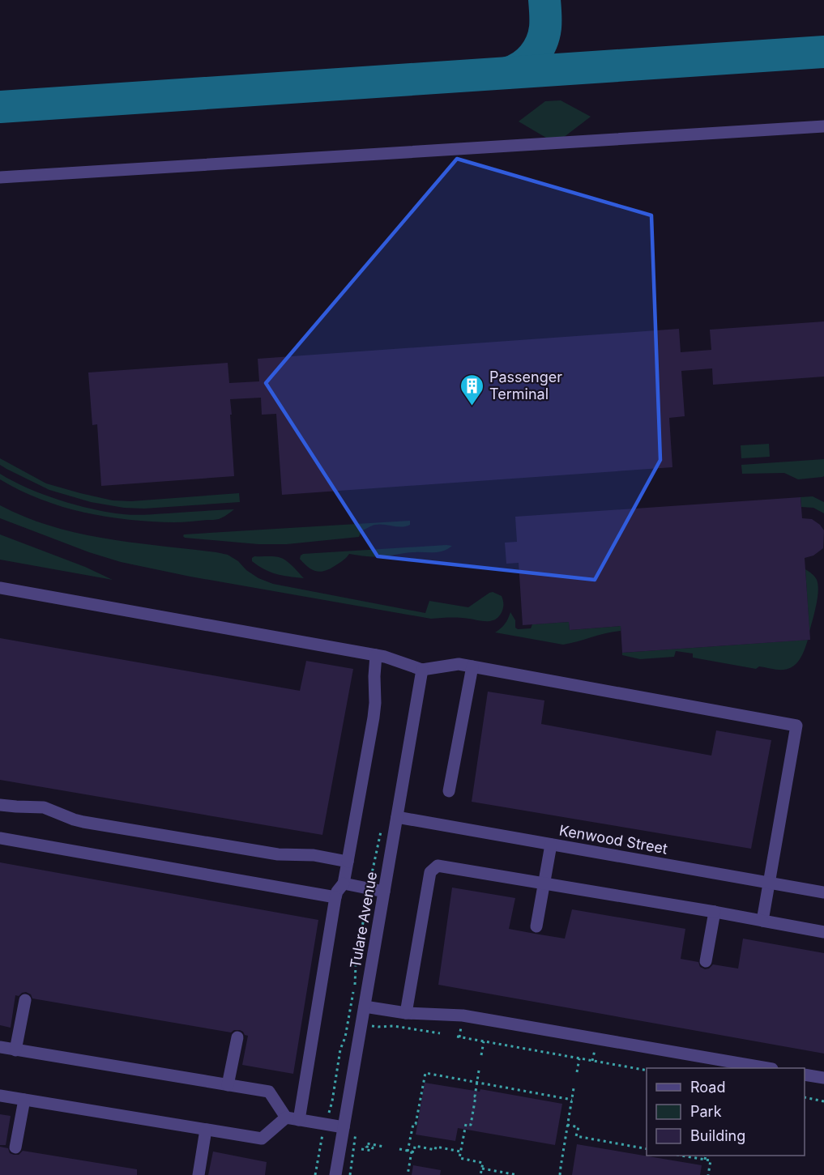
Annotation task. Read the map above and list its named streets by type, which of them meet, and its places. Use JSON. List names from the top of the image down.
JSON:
{
  "streets": {
    "street": ["Kenwood Street", "Tulare Avenue"]
  },
  "crossings": [
    ["Kenwood Street", "Tulare Avenue"]
  ],
  "places": {
    "building": ["Passenger Terminal"]
  },
  "legend": ["Road", "Park", "Building"]
}
